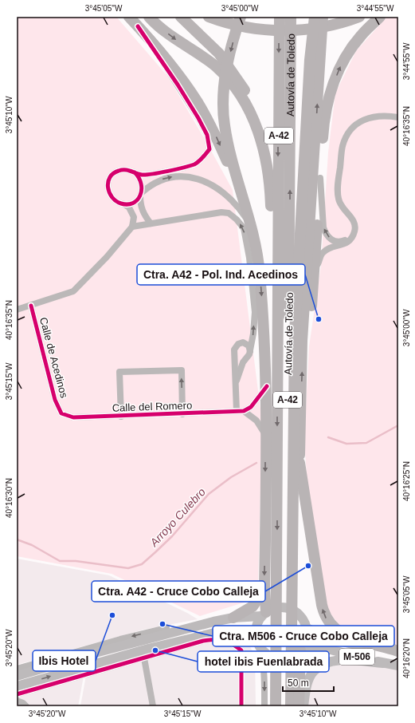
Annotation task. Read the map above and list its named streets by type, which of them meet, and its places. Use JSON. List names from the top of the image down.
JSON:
{
  "streets": {
    "highway": ["Autovía de Toledo", "A-42"],
    "main road": ["M-506"],
    "street": ["Calle de Acedinos", "Calle del Romero"]
  },
  "crossings": [
    ["Autovía de Toledo", "A-42"],
    ["Calle de Acedinos", "Calle del Romero"]
  ],
  "water": ["Arroyo Culebro"],
  "places": [
    "Ctra. A42 - Pol. Ind. Acedinos",
    "Ctra. A42 - Cruce Cobo Calleja",
    "Ibis Hotel",
    "Ctra. M506 - Cruce Cobo Calleja",
    "hotel ibis Fuenlabrada"
  ],
  "scale_bar": "50 m",
  "coordinates": [
    "3°45'05\"W",
    "3°45'00\"W",
    "3°44'55\"W",
    "3°45'10\"W",
    "40°16'35\"N",
    "3°45'15\"W",
    "40°16'25\"N",
    "40°16'30\"N",
    "3°45'20\"W",
    "40°16'20\"N"
  ]
}
